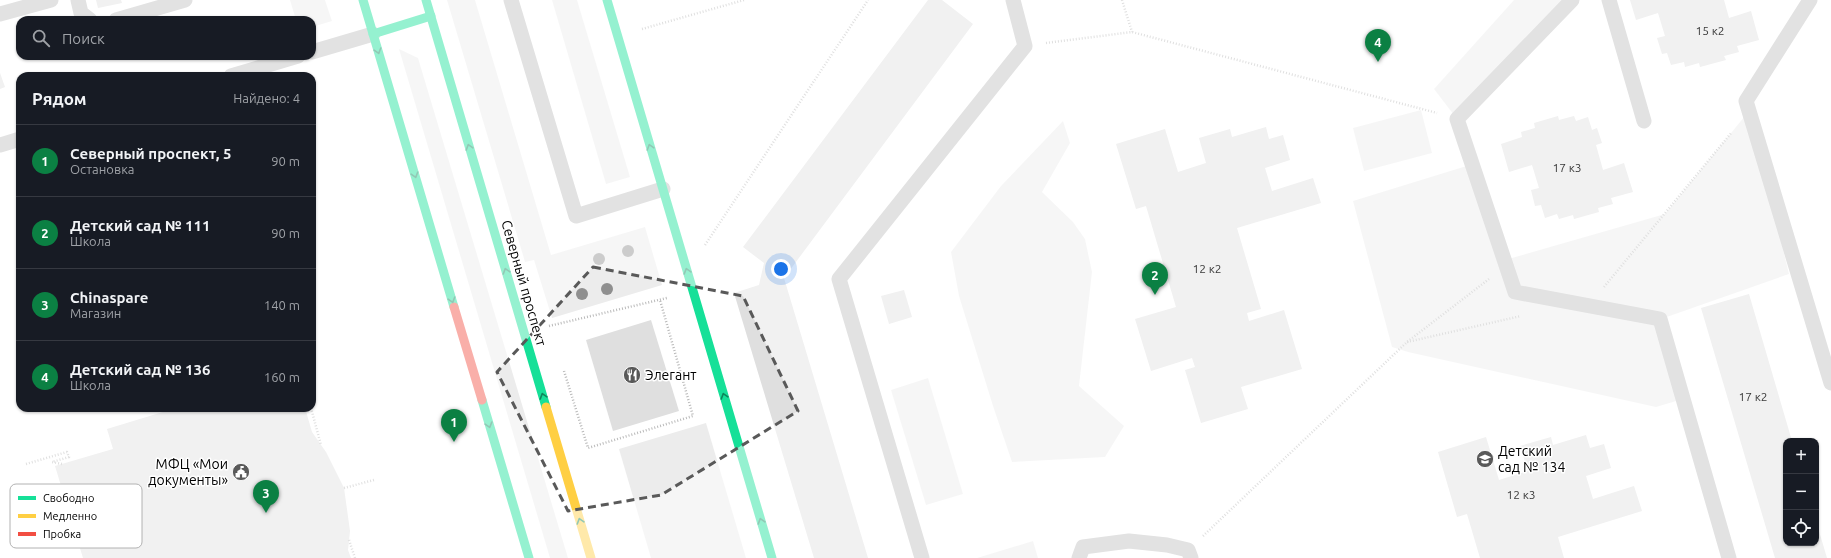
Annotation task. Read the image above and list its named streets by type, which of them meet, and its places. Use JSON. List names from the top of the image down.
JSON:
{
  "streets": {
    "main road": ["Северный проспект"]
  },
  "places": {
    "restaurant": ["Элегант"],
    "school or university": ["Детский сад № 134"],
    "public building": ["МФЦ «Мои документы»"]
  },
  "house_numbers": [
    "15 к2",
    "17 к3",
    "12 к2",
    "17 к2",
    "12 к3"
  ],
  "legend": ["Свободно", "Медленно", "Пробка"],
  "page": {
    "search": "Поиск",
    "pins": [
      "4",
      "2",
      "1",
      "3"
    ],
    "heading": ["Рядом", "Найдено: 4"],
    "list": [
      {
        "mark": "1",
        "name": "Северный проспект, 5",
        "note": "Остановка",
        "value": "90 m"
      },
      {
        "mark": "2",
        "name": "Детский сад № 111",
        "note": "Школа",
        "value": "90 m"
      },
      {
        "mark": "3",
        "name": "Chinaspare",
        "note": "Магазин",
        "value": "140 m"
      },
      {
        "mark": "4",
        "name": "Детский сад № 136",
        "note": "Школа",
        "value": "160 m"
      }
    ],
    "map_buttons": ["+", "−"]
  }
}
